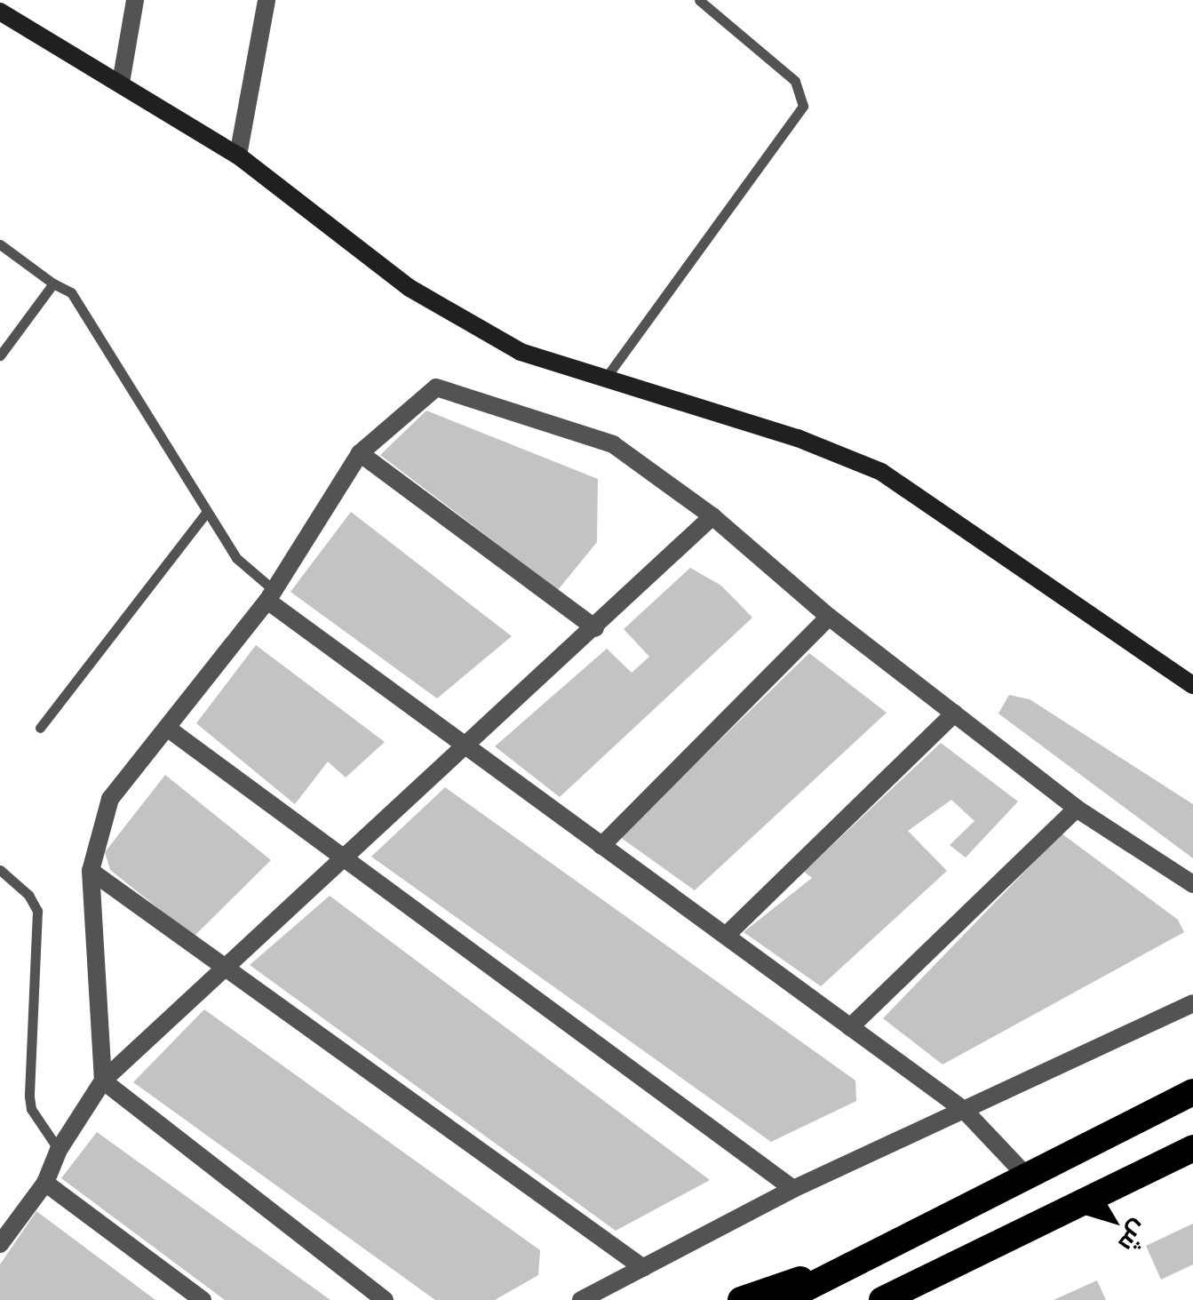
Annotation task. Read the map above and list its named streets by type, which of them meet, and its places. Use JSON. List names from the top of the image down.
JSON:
{
  "north": "bottom right"
}
